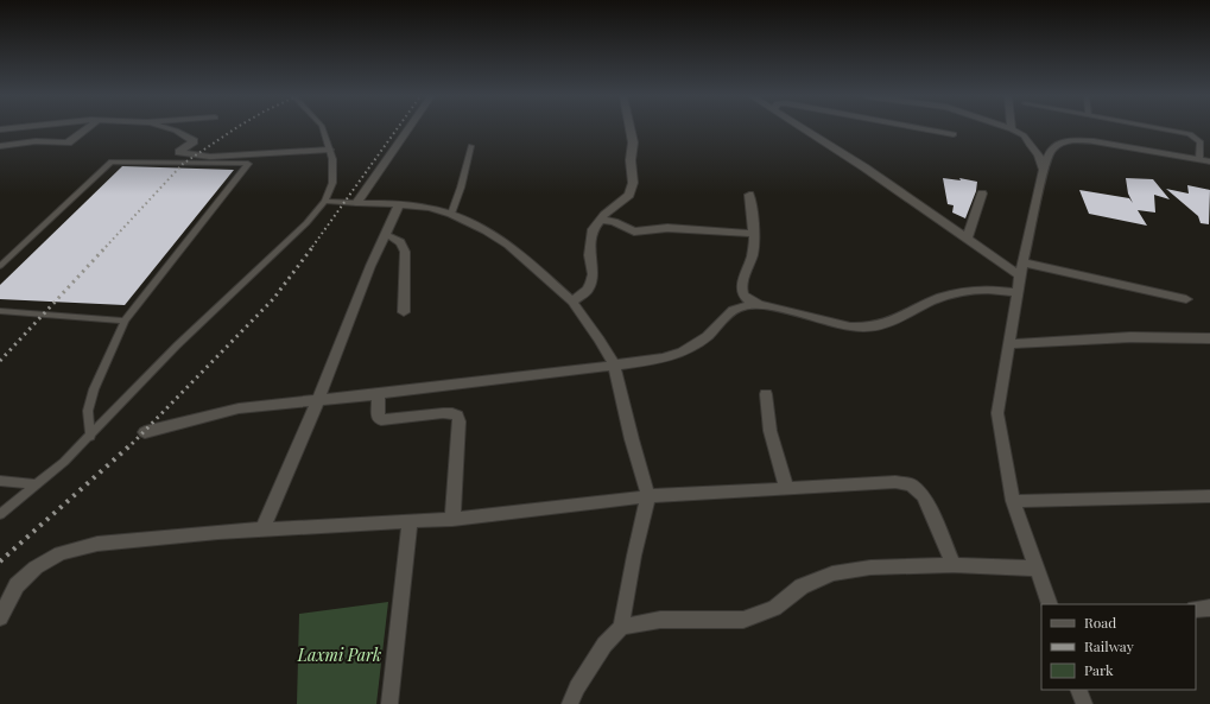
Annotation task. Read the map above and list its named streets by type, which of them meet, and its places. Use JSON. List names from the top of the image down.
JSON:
{
  "parks": ["Laxmi Park"],
  "legend": ["Road", "Railway", "Park"]
}
